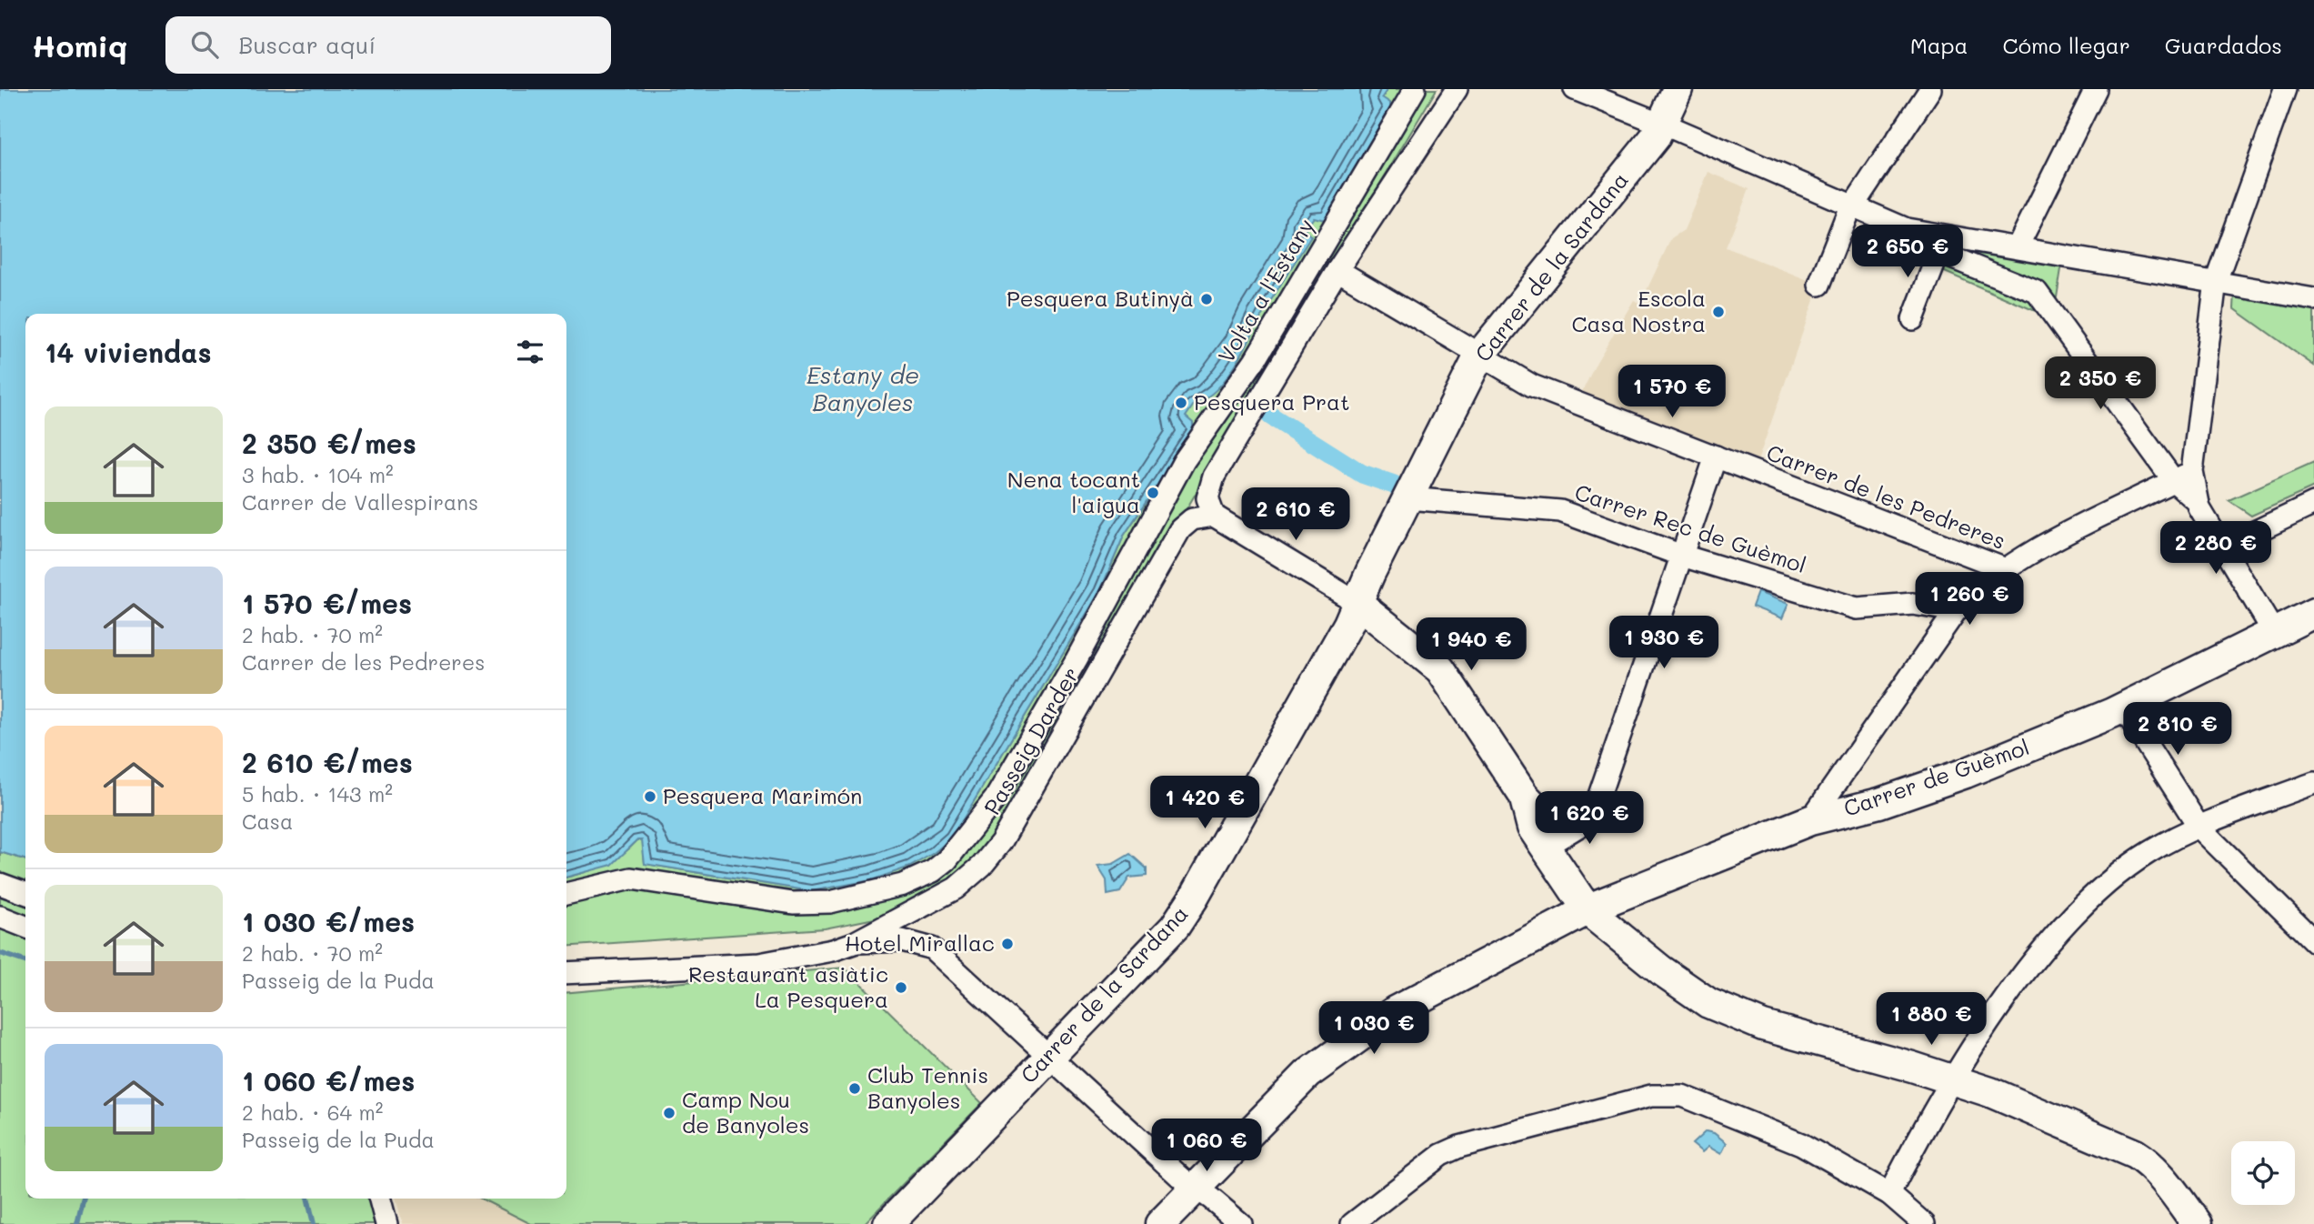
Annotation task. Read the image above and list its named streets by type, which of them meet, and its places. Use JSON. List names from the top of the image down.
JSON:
{
  "streets": {
    "main road": ["Carrer de la Sardana", "Carrer de Guèmol"],
    "street": [
      "Volta a l'Estany",
      "Carrer de les Pedreres",
      "Carrer Rec de Guèmol",
      "Passeig Darder"
    ]
  },
  "crossings": [
    ["Carrer de la Sardana", "Carrer de les Pedreres"],
    ["Carrer de la Sardana", "Carrer Rec de Guèmol"],
    ["Volta a l'Estany", "Passeig Darder"]
  ],
  "water": ["Estany de Banyoles"],
  "places": [
    "Pesquera Butinyà",
    "Escola Casa Nostra",
    "Pesquera Prat",
    "Nena tocant l'aigua",
    "Pesquera Marimón",
    "Hotel Mirallac",
    "Restaurant asiàtic La Pesquera",
    "Club Tennis Banyoles",
    "Camp Nou de Banyoles"
  ],
  "page": {
    "header": "Homiq",
    "search": "Buscar aquí",
    "nav": ["Mapa", "Cómo llegar", "Guardados"],
    "price": [
      "2 650 €",
      "2 350 €",
      "1 570 €",
      "2 610 €",
      "2 280 €",
      "1 260 €",
      "1 930 €",
      "1 940 €",
      "2 810 €",
      "1 420 €",
      "1 620 €",
      "1 880 €",
      "1 030 €",
      "1 060 €"
    ],
    "heading": "14 viviendas",
    "list": [
      {
        "name": "2 350 €/mes",
        "note": "3 hab. · 104 m² · Carrer de Vallespirans"
      },
      {
        "name": "1 570 €/mes",
        "note": "2 hab. · 70 m² · Carrer de les Pedreres"
      },
      {
        "name": "2 610 €/mes",
        "note": "5 hab. · 143 m² · Casa"
      },
      {
        "name": "1 030 €/mes",
        "note": "2 hab. · 70 m² · Passeig de la Puda"
      },
      {
        "name": "1 060 €/mes",
        "note": "2 hab. · 64 m² · Passeig de la Puda"
      }
    ]
  }
}
